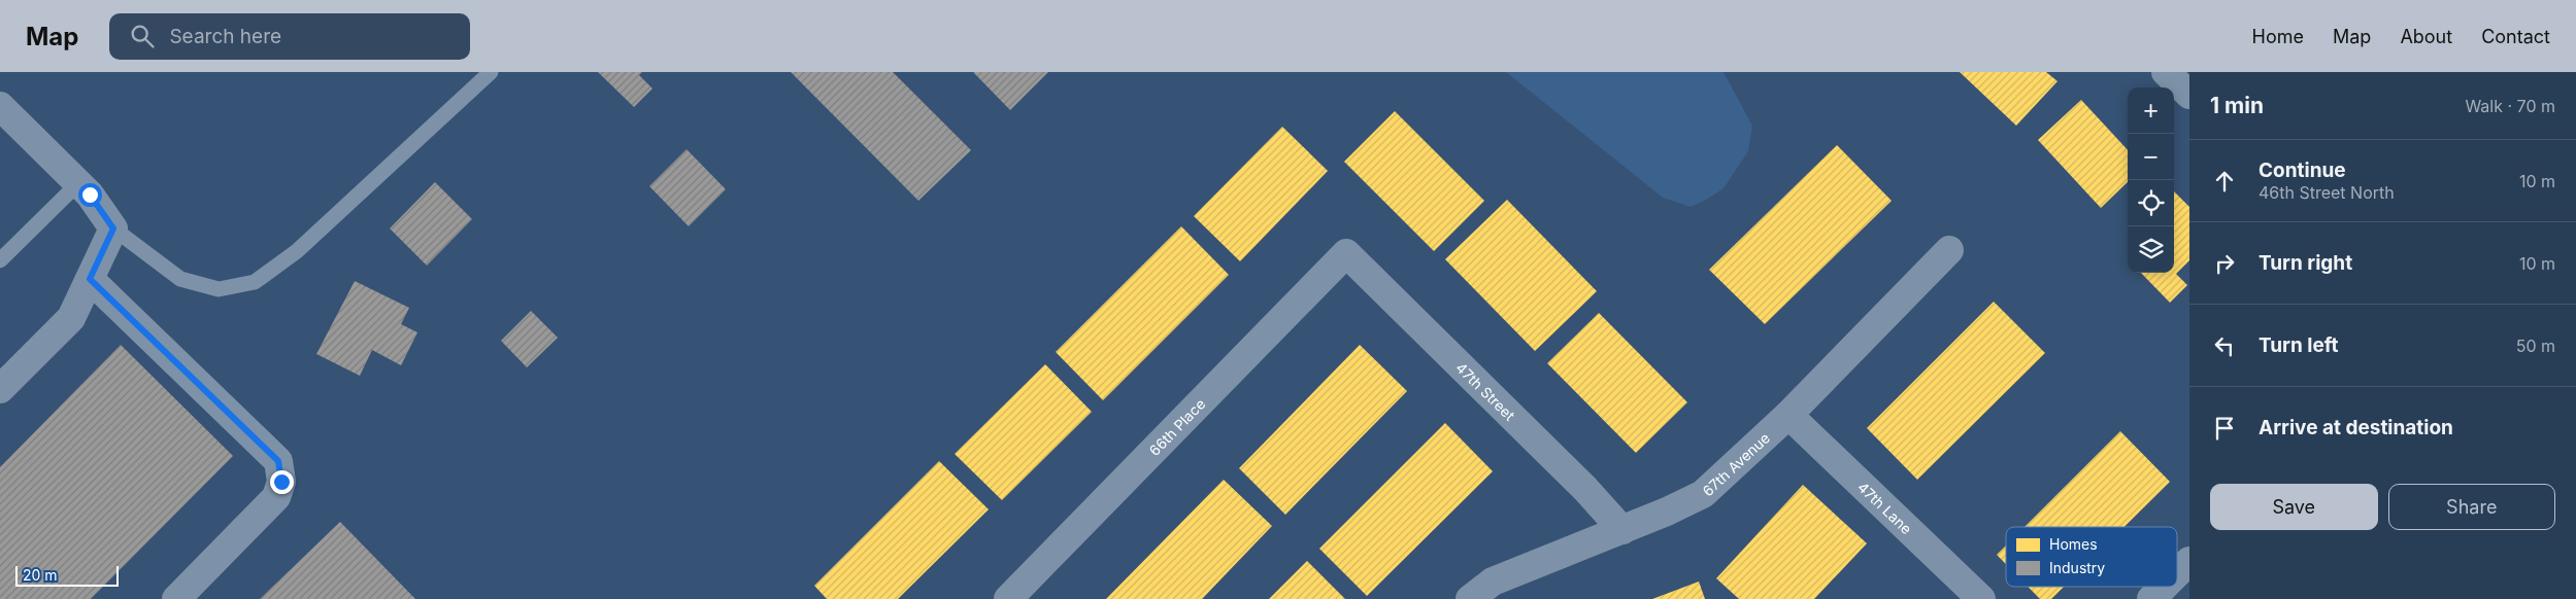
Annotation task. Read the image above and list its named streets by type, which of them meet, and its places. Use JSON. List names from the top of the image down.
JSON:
{
  "streets": {
    "street": [
      "47th Street",
      "66th Place",
      "67th Avenue",
      "47th Lane"
    ]
  },
  "crossings": [
    ["47th Street", "66th Place"],
    ["47th Street", "67th Avenue"],
    ["67th Avenue", "47th Lane"]
  ],
  "legend": ["Homes", "Industry"],
  "scale_bar": "20 m",
  "page": {
    "header": "Map",
    "search": "Search here",
    "nav": [
      "Home",
      "Map",
      "About",
      "Contact"
    ],
    "heading": ["1 min", "Walk · 70 m"],
    "map_buttons": ["+", "−"],
    "list": [
      ["Continue", "46th Street North", "10 m"],
      ["Turn right", "10 m"],
      ["Turn left", "50 m"],
      "Arrive at destination"
    ],
    "buttons": ["Save", "Share"],
    "scale": "20 m"
  }
}
